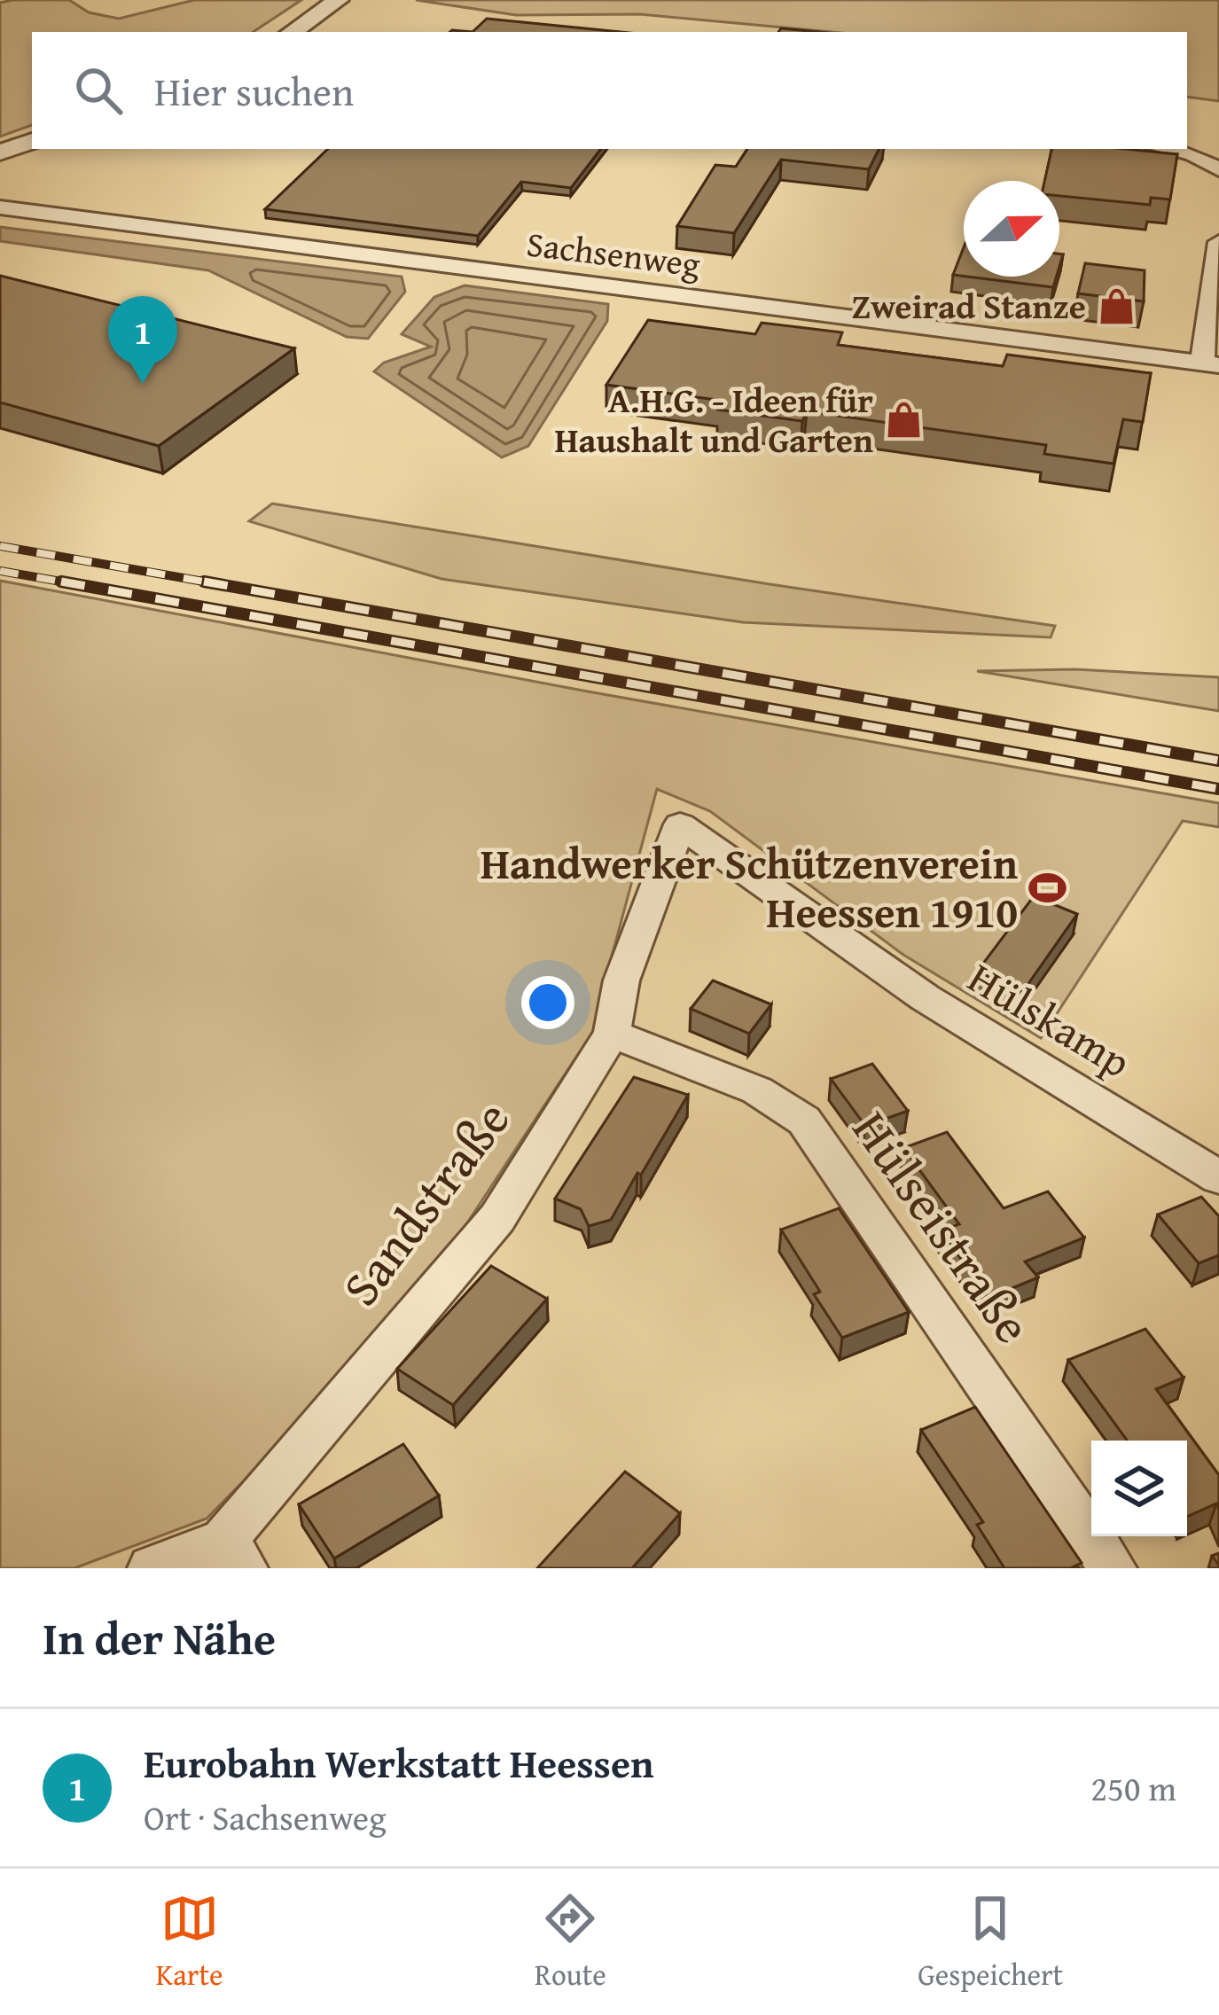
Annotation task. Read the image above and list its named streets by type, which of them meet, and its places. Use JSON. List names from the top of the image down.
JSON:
{
  "streets": {
    "street": [
      "Sachsenweg",
      "Hülskamp",
      "Sandstraße",
      "Hülseistraße"
    ]
  },
  "crossings": [
    ["Hülskamp", "Sandstraße"],
    ["Sandstraße", "Hülseistraße"]
  ],
  "places": {
    "shop": ["Zweirad Stanze", "A.H.G. - Ideen für Haushalt und Garten"],
    "sports": ["Handwerker Schützenverein Heessen 1910"]
  },
  "north": "right",
  "page": {
    "search": "Hier suchen",
    "pins": "1",
    "heading": "In der Nähe",
    "list": [
      {
        "mark": "1",
        "name": "Eurobahn Werkstatt Heessen",
        "note": "Ort · Sachsenweg",
        "value": "250 m"
      }
    ],
    "nav": ["Karte", "Route", "Gespeichert"]
  }
}
